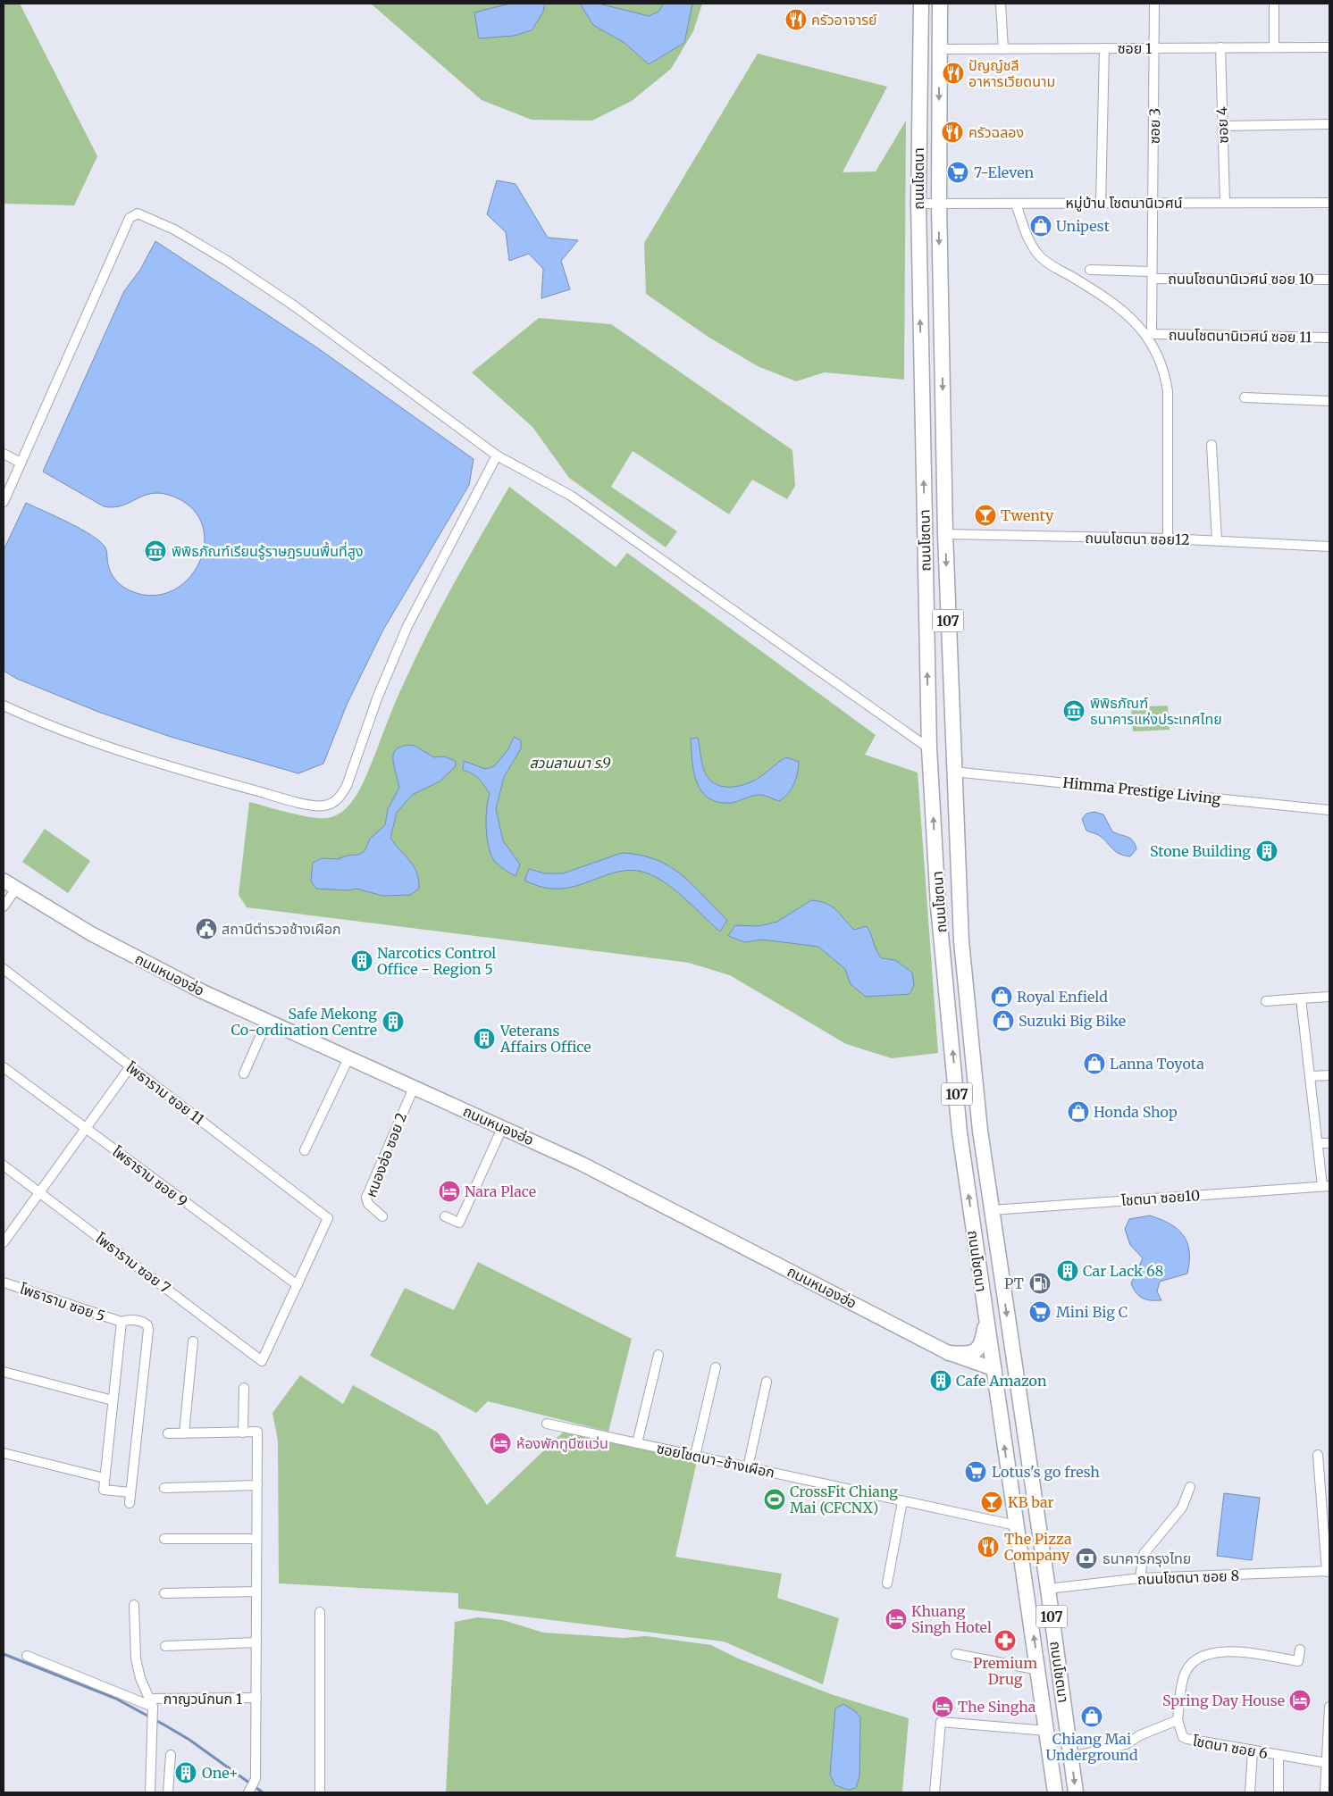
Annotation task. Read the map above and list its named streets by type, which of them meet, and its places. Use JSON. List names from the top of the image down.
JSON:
{
  "streets": {
    "main road": ["ถนนโชตนา", "107", "ถนนหนองฮ่อ"],
    "street": [
      "ซอย 1",
      "ซอย 4",
      "ซอย 3",
      "หมู่บ้าน โชตนานิเวศน์",
      "ถนนโชตนานิเวศน์ ซอย 10",
      "ถนนโชตนานิเวศน์ ซอย 11",
      "ถนนโชตนา ซอย12",
      "Himma Prestige Living",
      "โพธาราม ซอย 11",
      "หนองฮ่อ ซอย 2",
      "โพธาราม ซอย 9",
      "โชตนา ซอย10",
      "โพธาราม ซอย 7",
      "โพธาราม ซอย 5",
      "ซอยโชตนา-ช้างเผือก",
      "ถนนโชตนา ซอย 8",
      "กาญวน์กนก 1",
      "โชตนา ซอย 6"
    ]
  },
  "crossings": [
    ["ซอย 1", "ซอย 4"],
    ["ซอย 1", "ซอย 3"],
    ["ซอย 1", "ถนนโชตนา"],
    ["ซอย 4", "หมู่บ้าน โชตนานิเวศน์"],
    ["ซอย 3", "หมู่บ้าน โชตนานิเวศน์"],
    ["ซอย 3", "ถนนโชตนานิเวศน์ ซอย 10"],
    ["ซอย 3", "ถนนโชตนานิเวศน์ ซอย 11"],
    ["ถนนโชตนา", "หมู่บ้าน โชตนานิเวศน์"],
    ["ถนนโชตนา", "ถนนโชตนา ซอย12"],
    ["ถนนโชตนา", "Himma Prestige Living"],
    ["ถนนโชตนา", "ถนนหนองฮ่อ"],
    ["ถนนโชตนา", "โชตนา ซอย10"],
    ["ถนนโชตนา", "ซอยโชตนา-ช้างเผือก"],
    ["ถนนโชตนา", "ถนนโชตนา ซอย 8"],
    ["ถนนโชตนา", "โชตนา ซอย 6"],
    ["ถนนหนองฮ่อ", "หนองฮ่อ ซอย 2"],
    ["โพธาราม ซอย 11", "โพธาราม ซอย 9"],
    ["โพธาราม ซอย 11", "โพธาราม ซอย 7"],
    ["โพธาราม ซอย 9", "โพธาราม ซอย 7"]
  ],
  "parks": ["สวนลานนา ร.9"],
  "places": {
    "restaurant": [
      "ครัวอาจารย์",
      "ปัญญ์ชลี อาหารเวียดนาม",
      "ครัวฉลอง",
      "The Pizza Company"
    ],
    "supermarket": ["7-Eleven", "Mini Big C", "Lotus's go fresh"],
    "shop": [
      "Unipest",
      "Royal Enfield",
      "Suzuki Big Bike",
      "Lanna Toyota",
      "Honda Shop",
      "Chiang Mai Underground"
    ],
    "bar": ["Twenty", "KB bar"],
    "museum": ["พิพิธภัณฑ์เรียนรู้ราษฎรบนพื้นที่สูง", "พิพิธภัณฑ์ ธนาคารแห่งประเทศไทย"],
    "building": [
      "Stone Building",
      "Narcotics Control Office - Region 5",
      "Safe Mekong Co-ordination Centre",
      "Veterans Affairs Office",
      "Car Lack 68",
      "Cafe Amazon",
      "One+"
    ],
    "public building": ["สถานีตำรวจช้างเผือก"],
    "hotel": [
      "Nara Place",
      "ห้องพักทูบีซแว่น",
      "Khuang Singh Hotel",
      "Spring Day House",
      "The Singha"
    ],
    "fuel station": ["PT"],
    "sports": ["CrossFit Chiang Mai (CFCNX)"],
    "bank": ["ธนาคารกรุงไทย"],
    "pharmacy": ["Premium Drug"]
  }
}
